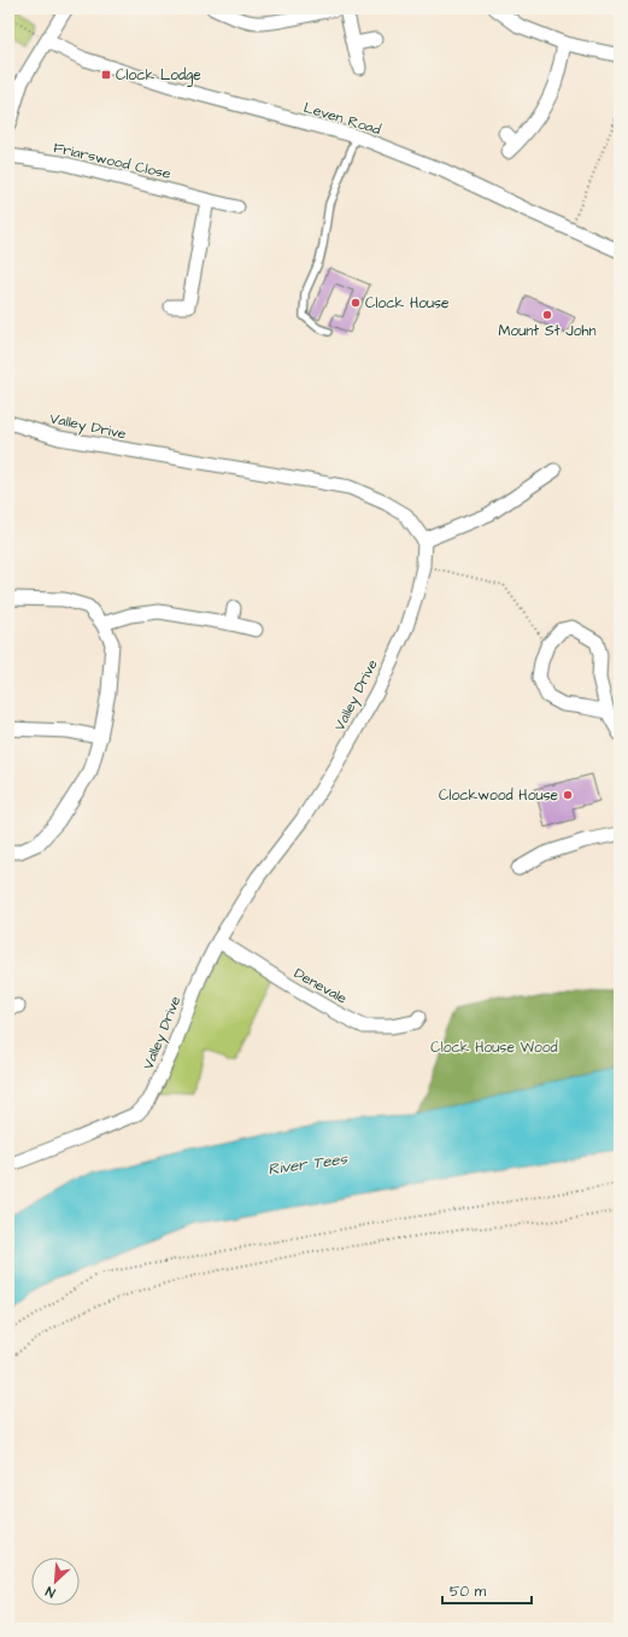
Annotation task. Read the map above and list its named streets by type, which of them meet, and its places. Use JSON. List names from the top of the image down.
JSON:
{
  "streets": {
    "street": [
      "Leven Road",
      "Friarswood Close",
      "Valley Drive",
      "Denevale"
    ]
  },
  "crossings": [
    ["Valley Drive", "Denevale"]
  ],
  "water": ["River Tees"],
  "parks": ["Clock House Wood"],
  "places": {
    "transit": ["Clock Lodge"],
    "other": ["Clock House", "Mount St John", "Clockwood House"]
  },
  "scale_bar": "50 m",
  "north": "bottom left"
}
